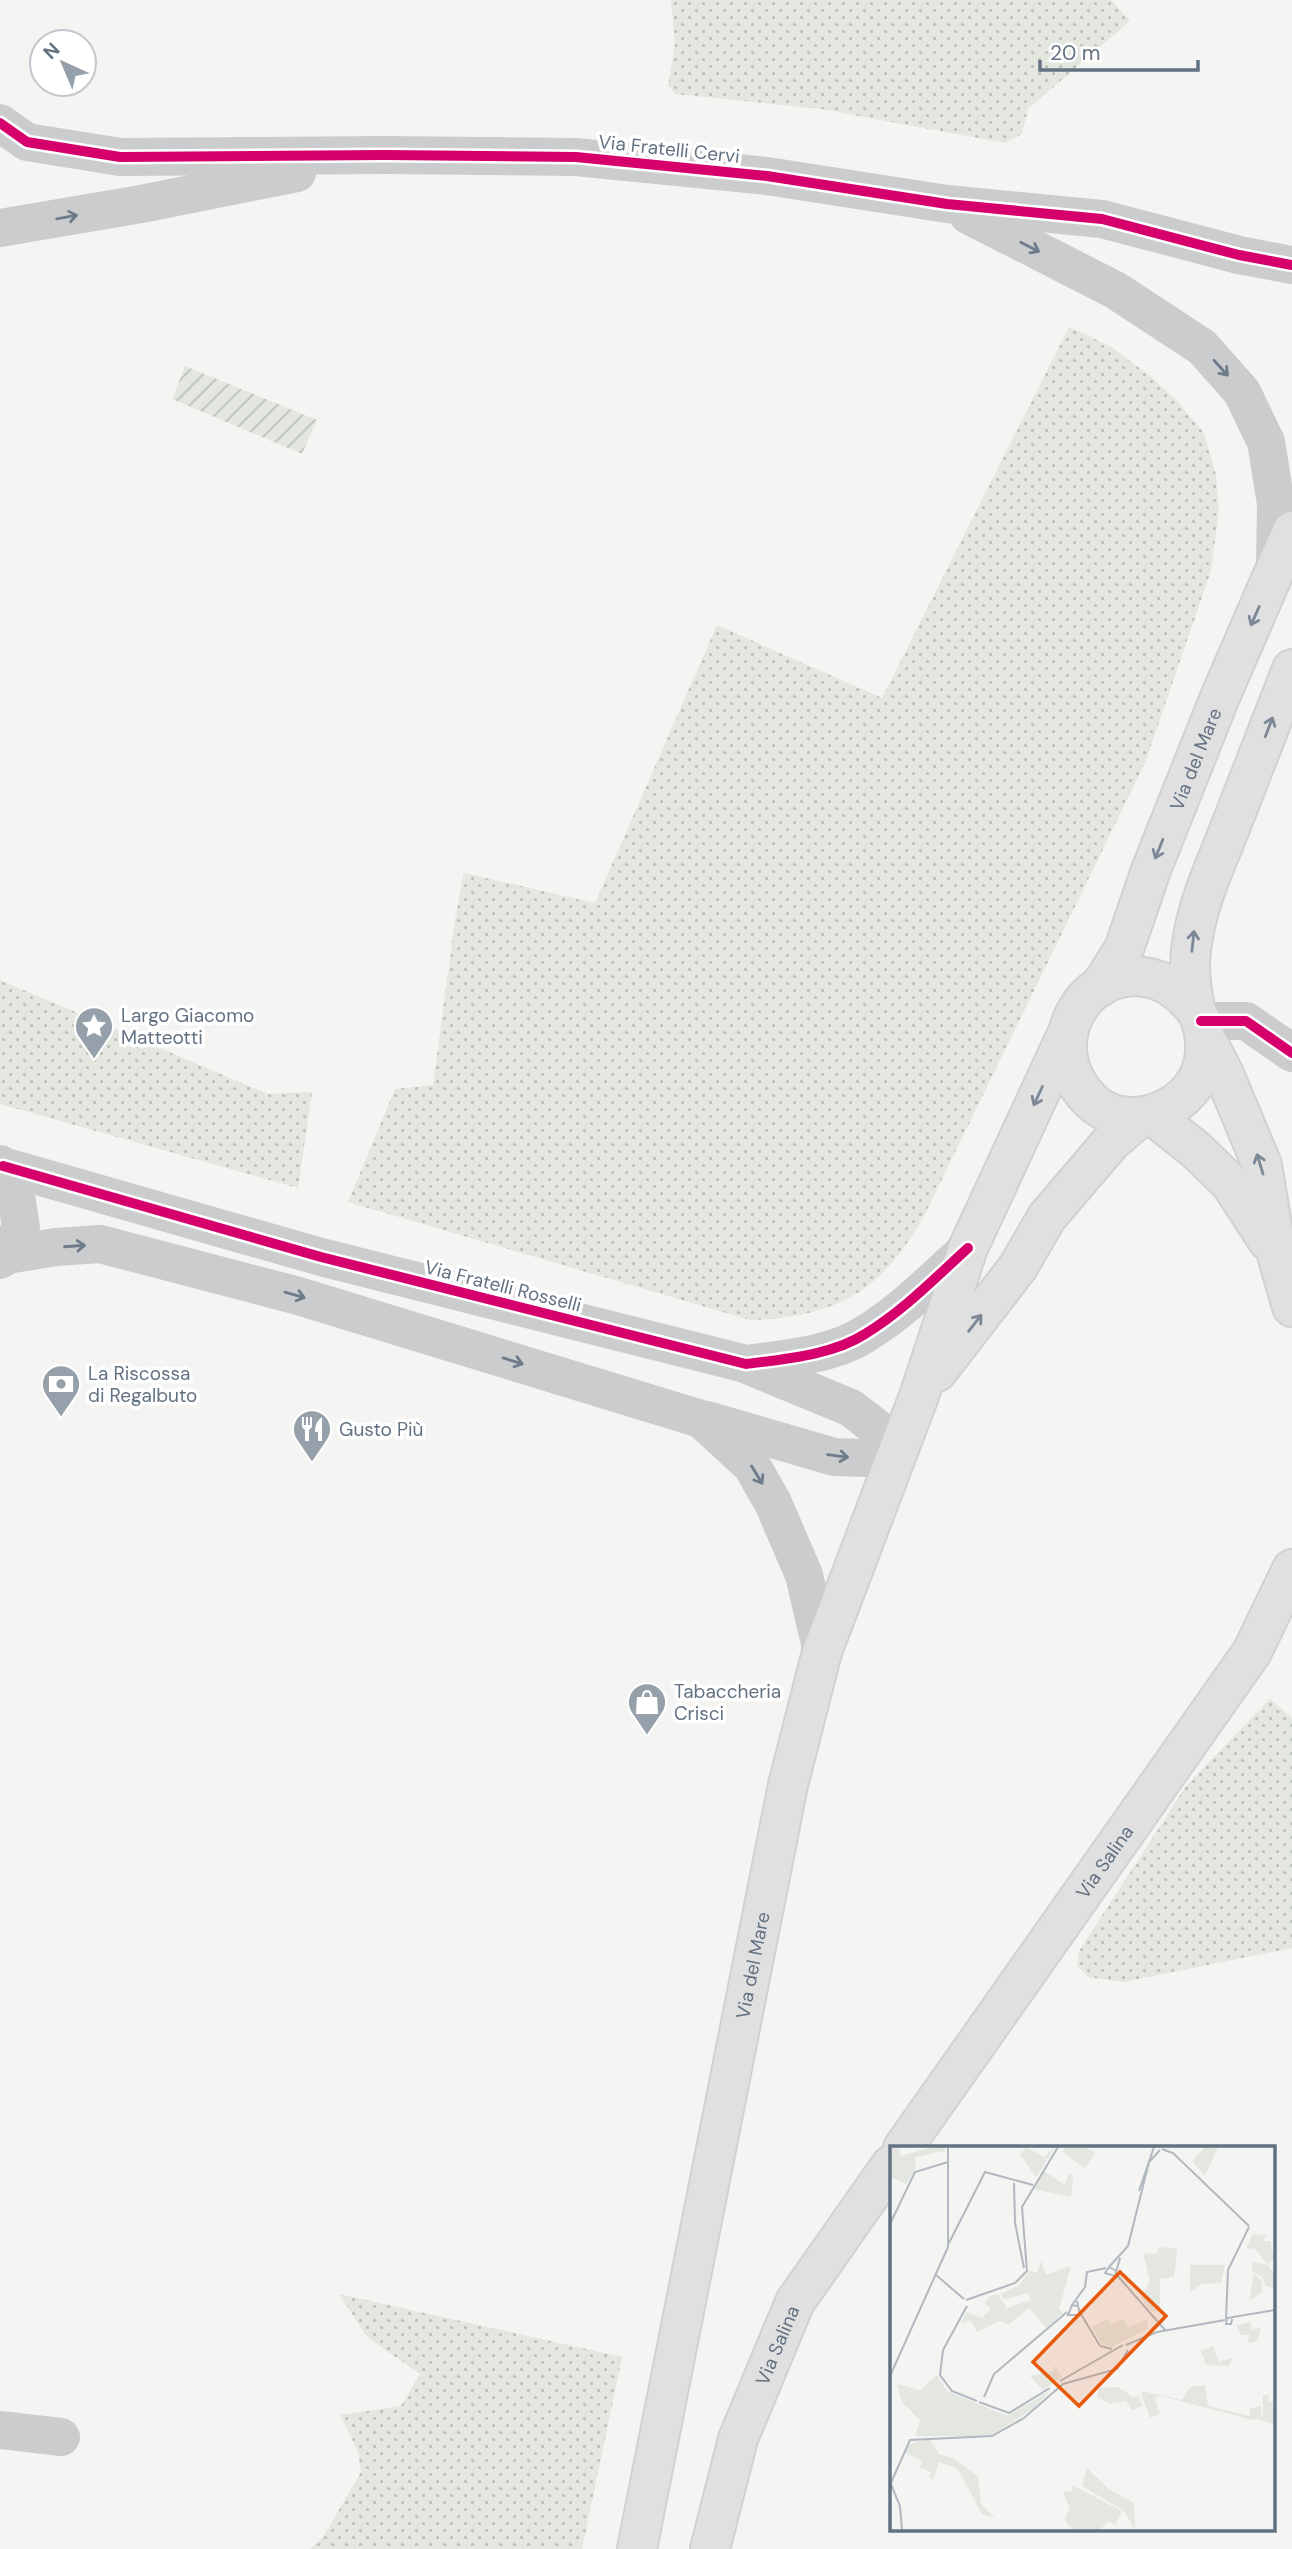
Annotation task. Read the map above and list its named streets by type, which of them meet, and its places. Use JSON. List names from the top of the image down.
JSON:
{
  "streets": {
    "main road": ["Via del Mare", "Via Salina"],
    "street": ["Via Fratelli Cervi", "Via Fratelli Rosselli"]
  },
  "places": {
    "place": ["Largo Giacomo Matteotti"],
    "bank": ["La Riscossa di Regalbuto"],
    "restaurant": ["Gusto Più"],
    "shop": ["Tabaccheria Crisci"]
  },
  "scale_bar": "20 m",
  "north": "top left"
}
